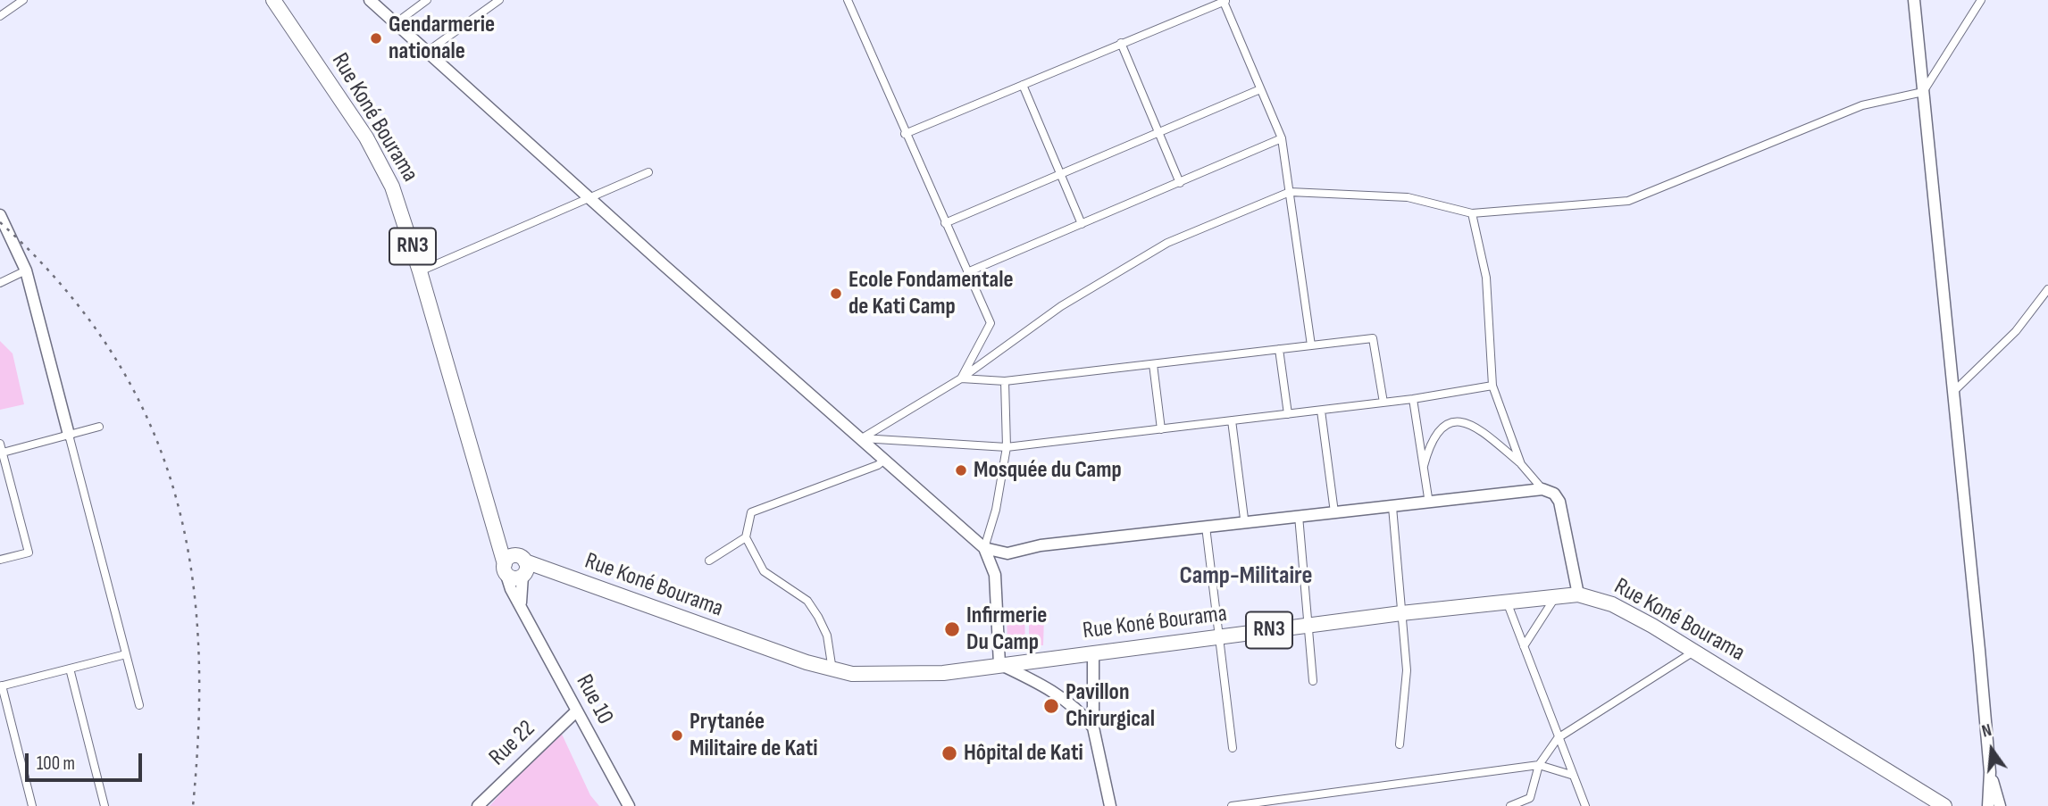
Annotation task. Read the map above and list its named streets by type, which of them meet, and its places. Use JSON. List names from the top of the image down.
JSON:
{
  "streets": {
    "highway": ["Rue Koné Bourama", "RN3"],
    "street": ["Rue 10", "Rue 22"]
  },
  "crossings": [
    ["Rue Koné Bourama", "Rue 10"],
    ["Rue 10", "Rue 22"]
  ],
  "districts": ["Camp-Militaire"],
  "places": [
    "Gendarmerie nationale",
    "Ecole Fondamentale de Kati Camp",
    "Mosquée du Camp",
    "Infirmerie Du Camp",
    "Pavillon Chirurgical",
    "Prytanée Militaire de Kati",
    "Hôpital de Kati"
  ],
  "scale_bar": "100 m",
  "north": "top"
}
